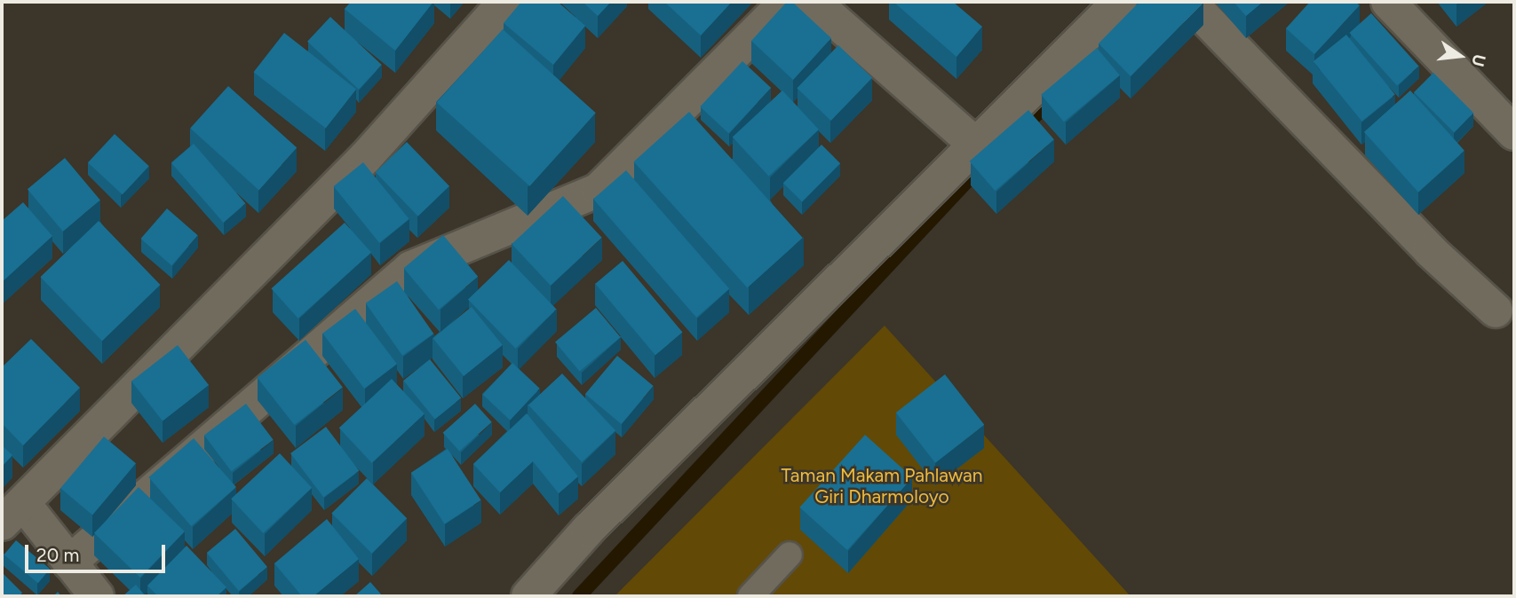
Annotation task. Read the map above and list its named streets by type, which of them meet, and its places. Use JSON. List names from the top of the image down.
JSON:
{
  "parks": ["Taman Makam Pahlawan Giri Dharmoloyo"],
  "scale_bar": "20 m",
  "north": "right"
}
